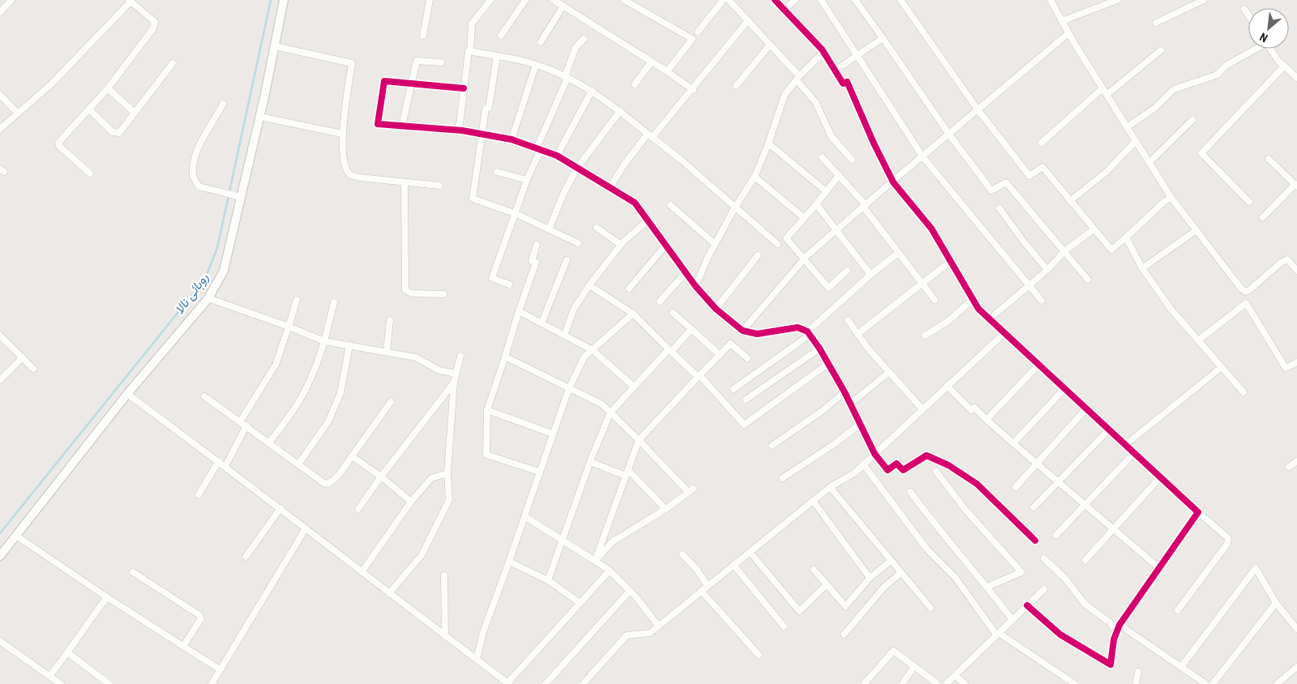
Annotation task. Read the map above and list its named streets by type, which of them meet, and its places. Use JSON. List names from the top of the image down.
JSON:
{
  "water": ["روہائی نالا"],
  "north": "bottom left"
}
